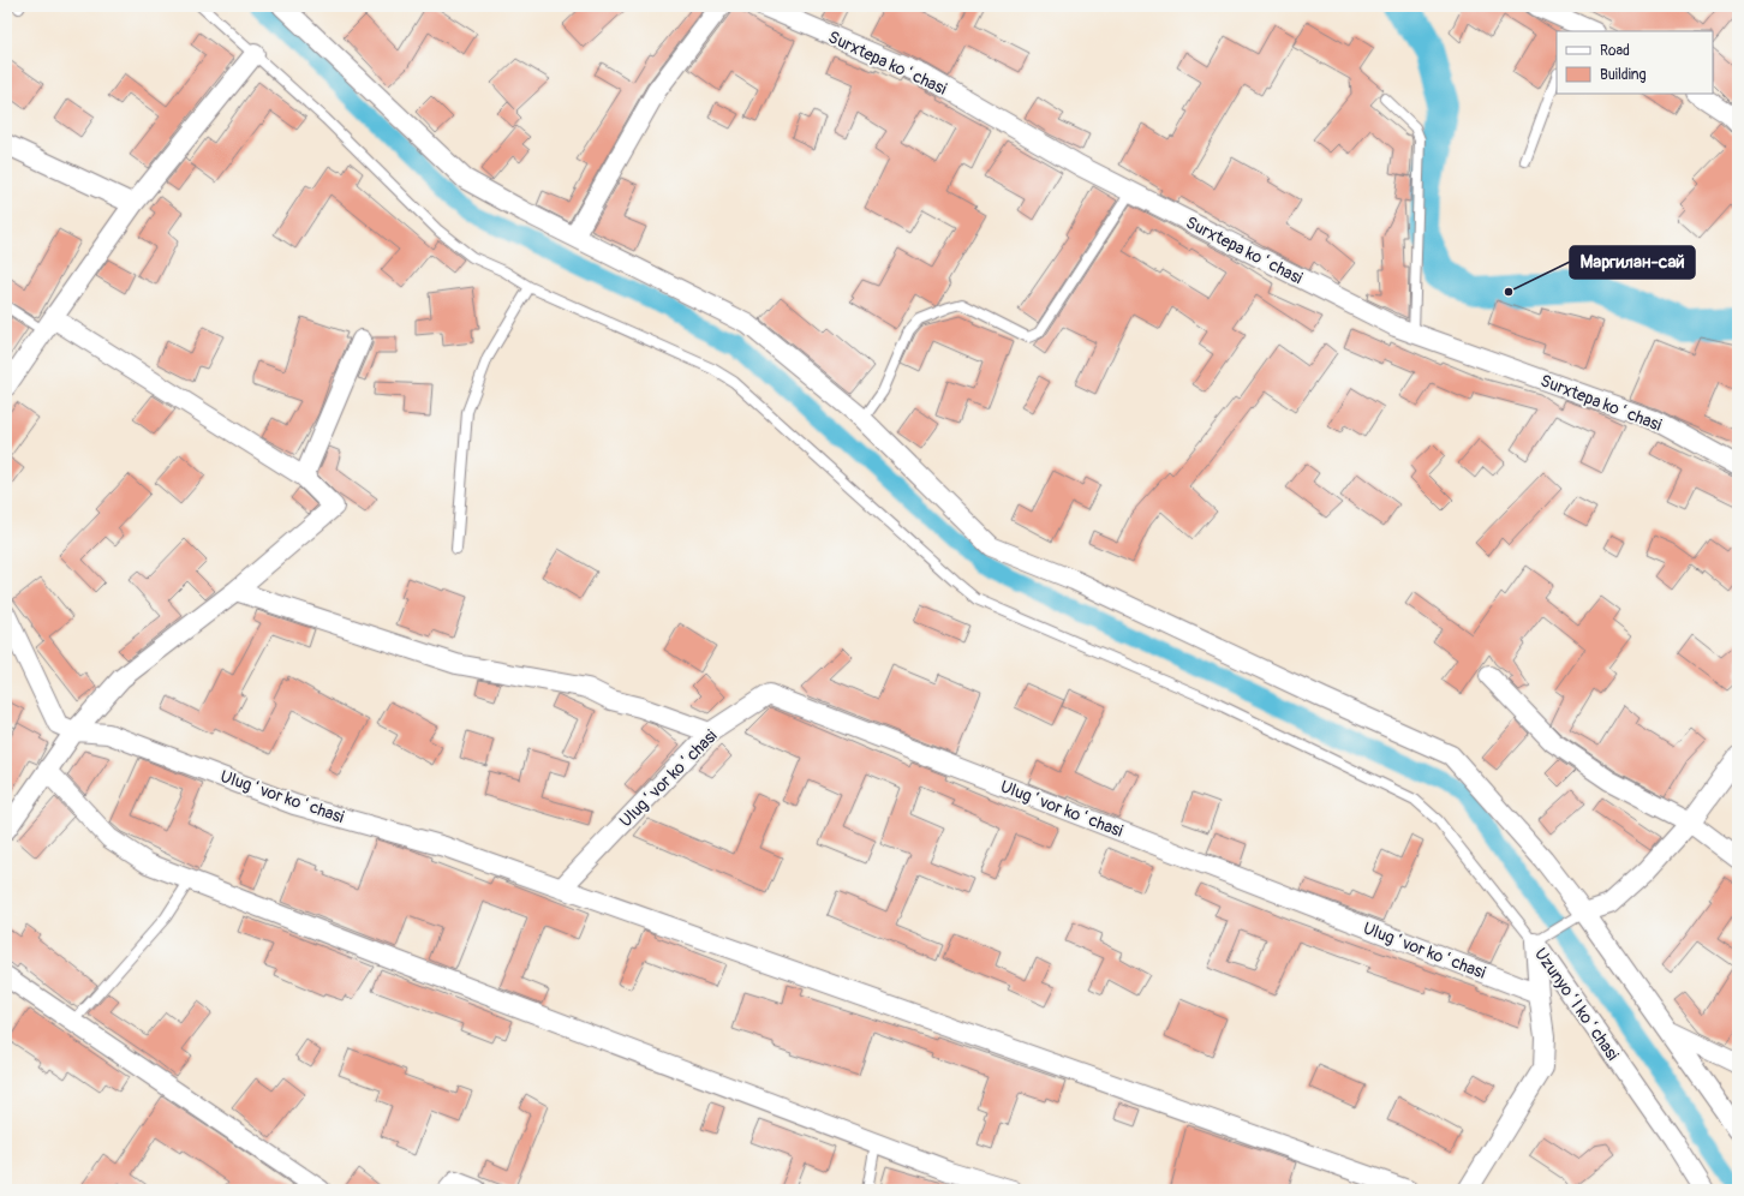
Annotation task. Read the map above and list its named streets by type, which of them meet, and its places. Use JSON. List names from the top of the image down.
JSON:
{
  "streets": {
    "street": ["Surxtepa koʻchasi", "Ulugʻvor koʻchasi", "Uzunyoʻl koʻchasi"]
  },
  "crossings": [
    ["Ulugʻvor koʻchasi", "Uzunyoʻl koʻchasi"]
  ],
  "places": ["Маргилан-сай"],
  "legend": ["Road", "Building"]
}
